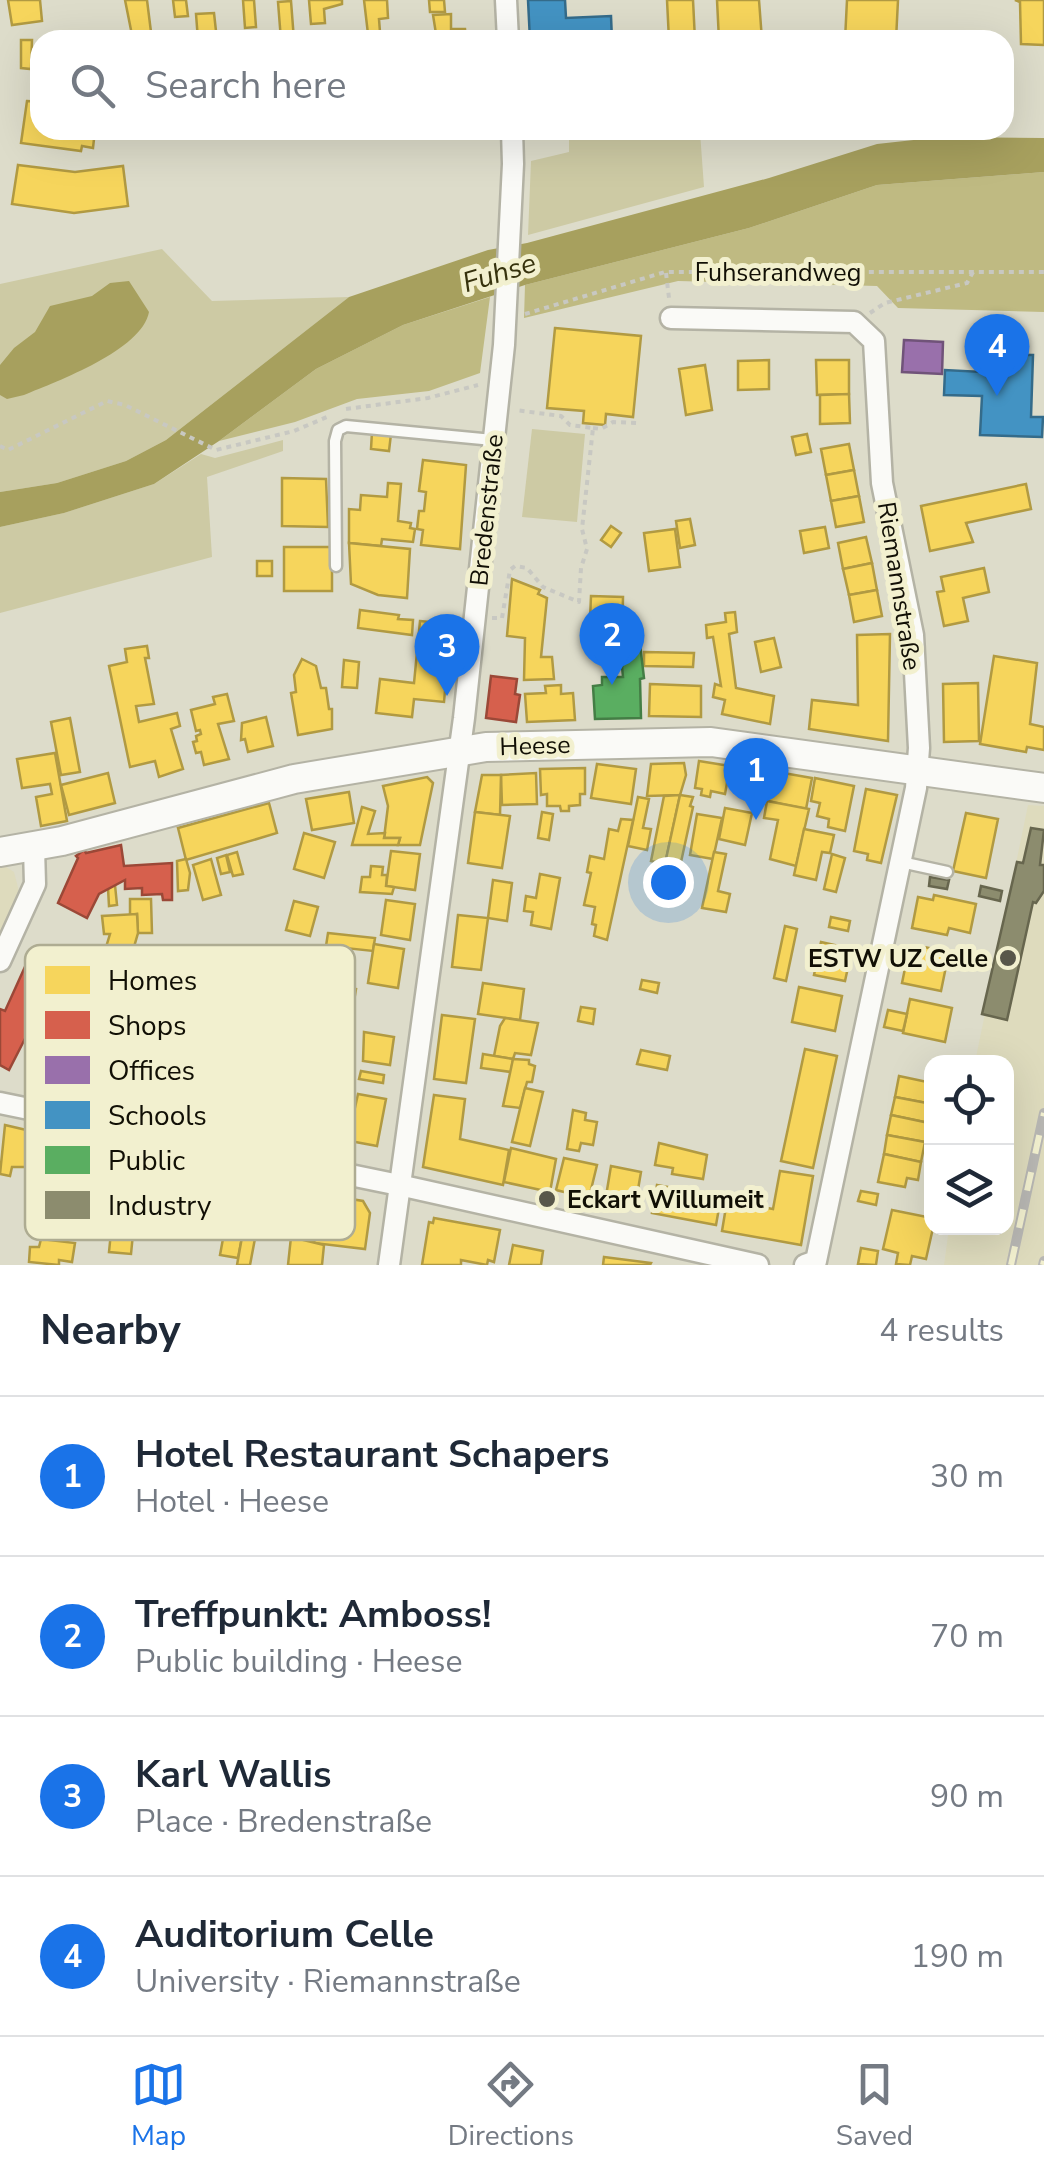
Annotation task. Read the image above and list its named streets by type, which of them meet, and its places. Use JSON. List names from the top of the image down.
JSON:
{
  "streets": {
    "street": ["Bredenstraße", "Riemannstraße", "Heese"],
    "path": ["Fuhserandweg"]
  },
  "crossings": [
    ["Fuhserandweg", "Bredenstraße"],
    ["Bredenstraße", "Heese"],
    ["Riemannstraße", "Heese"]
  ],
  "water": ["Fuhse"],
  "places": ["ESTW UZ Celle", "Eckart Willumeit"],
  "legend": [
    "Homes",
    "Shops",
    "Offices",
    "Schools",
    "Public",
    "Industry"
  ],
  "page": {
    "search": "Search here",
    "pins": [
      "4",
      "2",
      "3",
      "1"
    ],
    "heading": ["Nearby", "4 results"],
    "list": [
      {
        "mark": "1",
        "name": "Hotel Restaurant Schapers",
        "note": "Hotel · Heese",
        "value": "30 m"
      },
      {
        "mark": "2",
        "name": "Treffpunkt: Amboss!",
        "note": "Public building · Heese",
        "value": "70 m"
      },
      {
        "mark": "3",
        "name": "Karl Wallis",
        "note": "Place · Bredenstraße",
        "value": "90 m"
      },
      {
        "mark": "4",
        "name": "Auditorium Celle",
        "note": "University · Riemannstraße",
        "value": "190 m"
      }
    ],
    "nav": ["Map", "Directions", "Saved"]
  }
}
